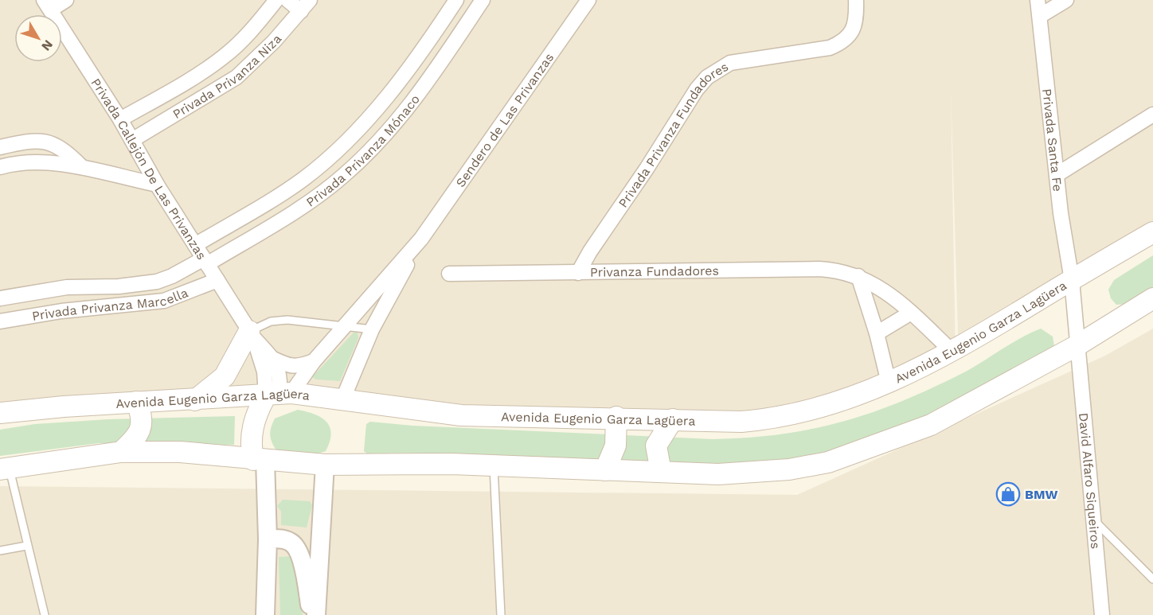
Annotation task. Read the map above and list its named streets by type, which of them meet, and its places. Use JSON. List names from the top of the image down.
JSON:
{
  "streets": {
    "main road": ["Avenida Eugenio Garza Lagüera"],
    "street": [
      "Privada Privanza Niza",
      "Sendero de Las Privanzas",
      "Privada Privanza Fundadores",
      "Privada Santa Fe",
      "Privada Privanza Mónaco",
      "Privada Callejón De Las Privanzas",
      "Privanza Fundadores",
      "Privada Privanza Marcella",
      "David Alfaro Siqueiros"
    ]
  },
  "crossings": [
    ["Privada Privanza Niza", "Privada Callejón De Las Privanzas"],
    ["Sendero de Las Privanzas", "Privada Callejón De Las Privanzas"],
    ["Sendero de Las Privanzas", "Avenida Eugenio Garza Lagüera"],
    ["Privada Privanza Fundadores", "Privanza Fundadores"],
    ["Privada Santa Fe", "Avenida Eugenio Garza Lagüera"],
    ["Privada Santa Fe", "David Alfaro Siqueiros"],
    ["Privada Privanza Mónaco", "Privada Callejón De Las Privanzas"],
    ["Privada Privanza Mónaco", "Privada Privanza Marcella"],
    ["Privada Callejón De Las Privanzas", "Privada Privanza Marcella"],
    ["Privada Callejón De Las Privanzas", "Avenida Eugenio Garza Lagüera"],
    ["Privanza Fundadores", "Avenida Eugenio Garza Lagüera"]
  ],
  "places": {
    "shop": ["BMW"]
  },
  "north": "bottom right"
}
